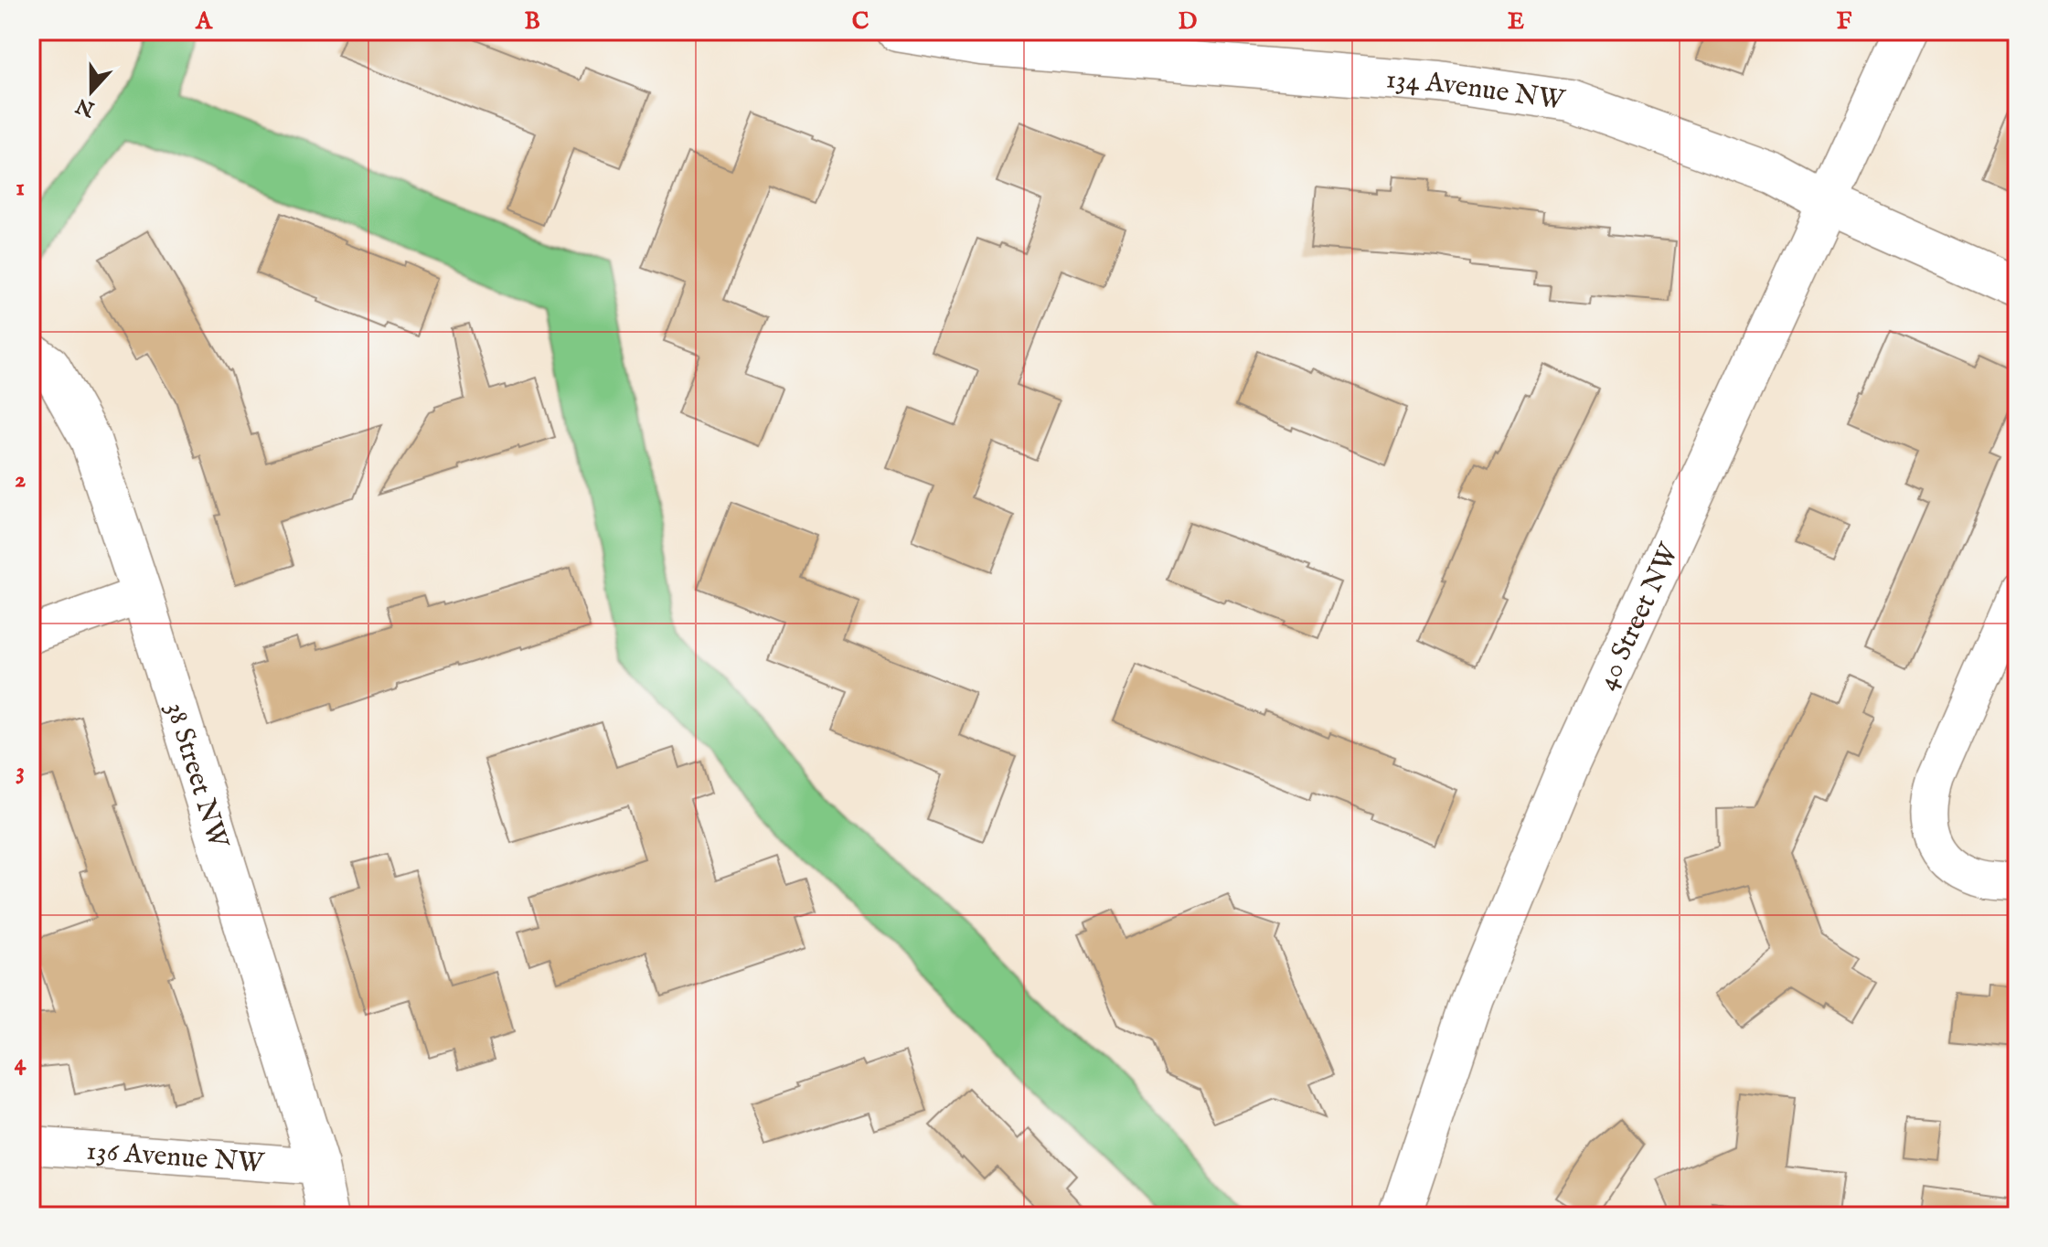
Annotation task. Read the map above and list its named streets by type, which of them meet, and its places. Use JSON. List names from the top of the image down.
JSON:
{
  "streets": {
    "street": [
      "134 Avenue NW",
      "40 Street NW",
      "38 Street NW",
      "136 Avenue NW"
    ]
  },
  "crossings": [
    ["134 Avenue NW", "40 Street NW"],
    ["38 Street NW", "136 Avenue NW"]
  ],
  "north": "bottom",
  "grid": {
    "columns": [
      "A",
      "B",
      "C",
      "D",
      "E",
      "F"
    ],
    "rows": [
      "1",
      "2",
      "3",
      "4"
    ]
  }
}
